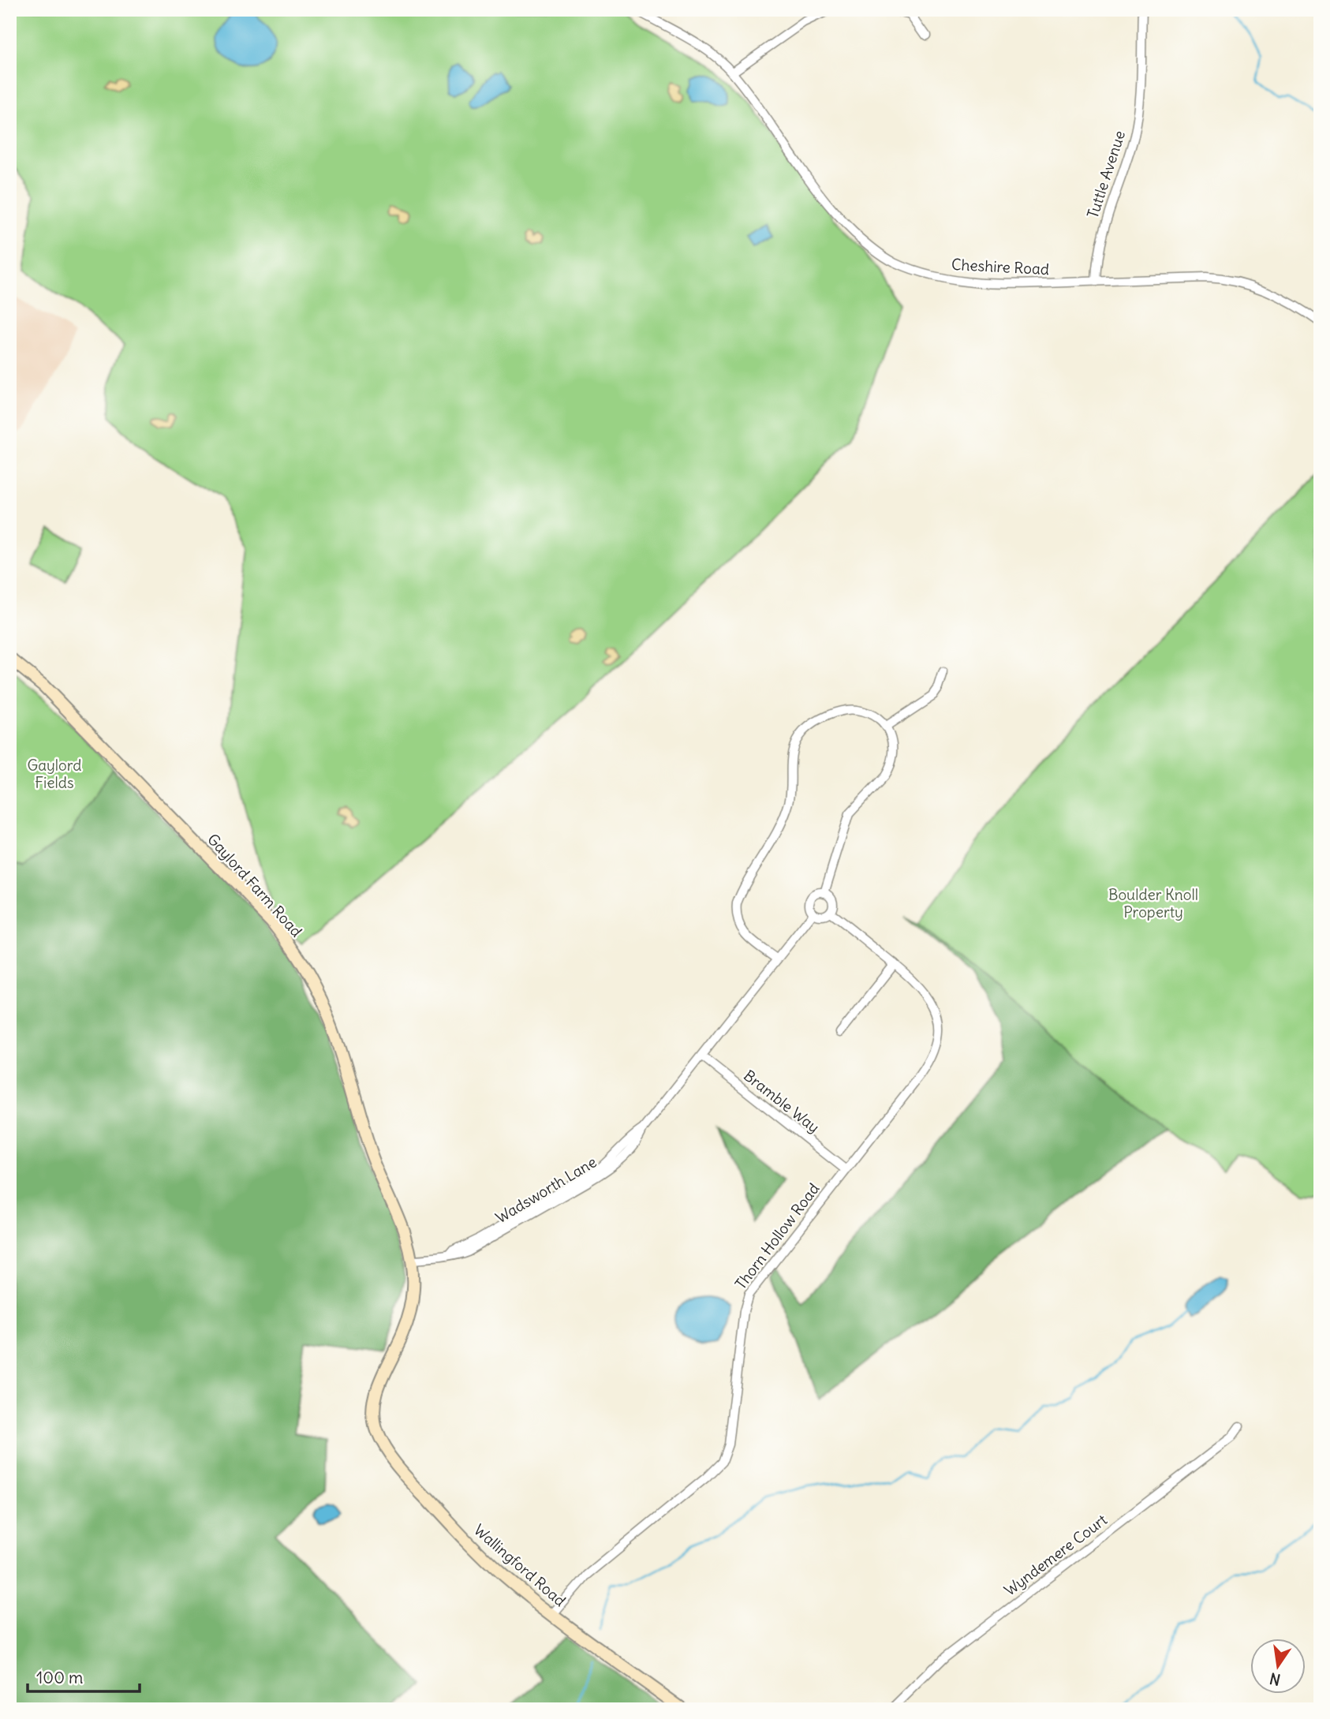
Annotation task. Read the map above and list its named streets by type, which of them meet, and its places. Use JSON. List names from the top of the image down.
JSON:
{
  "streets": {
    "street": [
      "Tuttle Avenue",
      "Cheshire Road",
      "Gaylord Farm Road",
      "Bramble Way",
      "Wadsworth Lane",
      "Thorn Hollow Road",
      "Wyndemere Court",
      "Wallingford Road"
    ]
  },
  "crossings": [
    ["Tuttle Avenue", "Cheshire Road"],
    ["Gaylord Farm Road", "Wadsworth Lane"],
    ["Gaylord Farm Road", "Wallingford Road"],
    ["Bramble Way", "Wadsworth Lane"],
    ["Bramble Way", "Thorn Hollow Road"],
    ["Wadsworth Lane", "Thorn Hollow Road"],
    ["Thorn Hollow Road", "Wallingford Road"]
  ],
  "parks": ["Gaylord Fields", "Boulder Knoll Property"],
  "scale_bar": "100 m",
  "north": "bottom"
}
